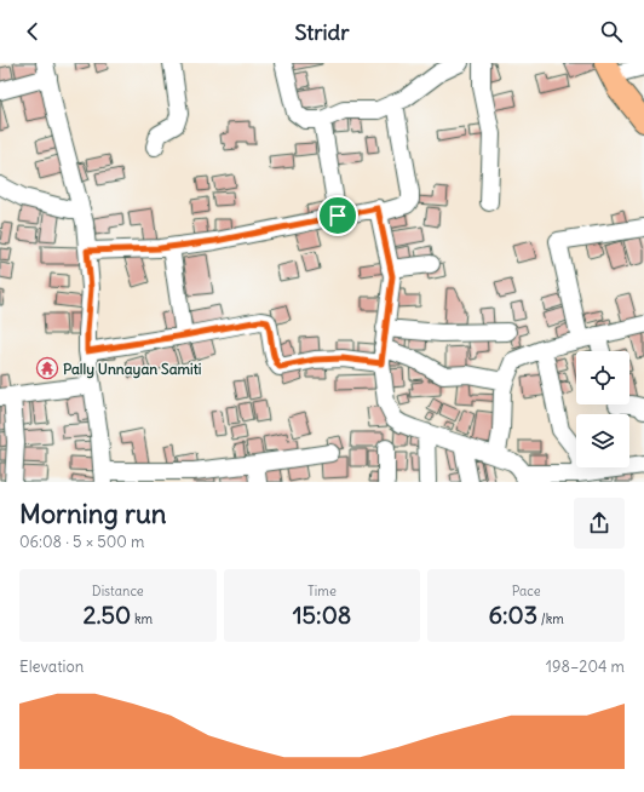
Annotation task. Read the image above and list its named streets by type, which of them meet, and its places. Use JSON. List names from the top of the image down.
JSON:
{
  "places": {
    "temple": ["Pally Unnayan Samiti"]
  },
  "page": {
    "header": "Stridr",
    "heading": ["Morning run", "06:08 · 5 × 500 m"],
    "stats": [
      ["Distance", "2.50 km"],
      ["Time", "15:08"],
      ["Pace", "6:03 /km"]
    ],
    "chart": ["Elevation", "198–204 m"]
  }
}
